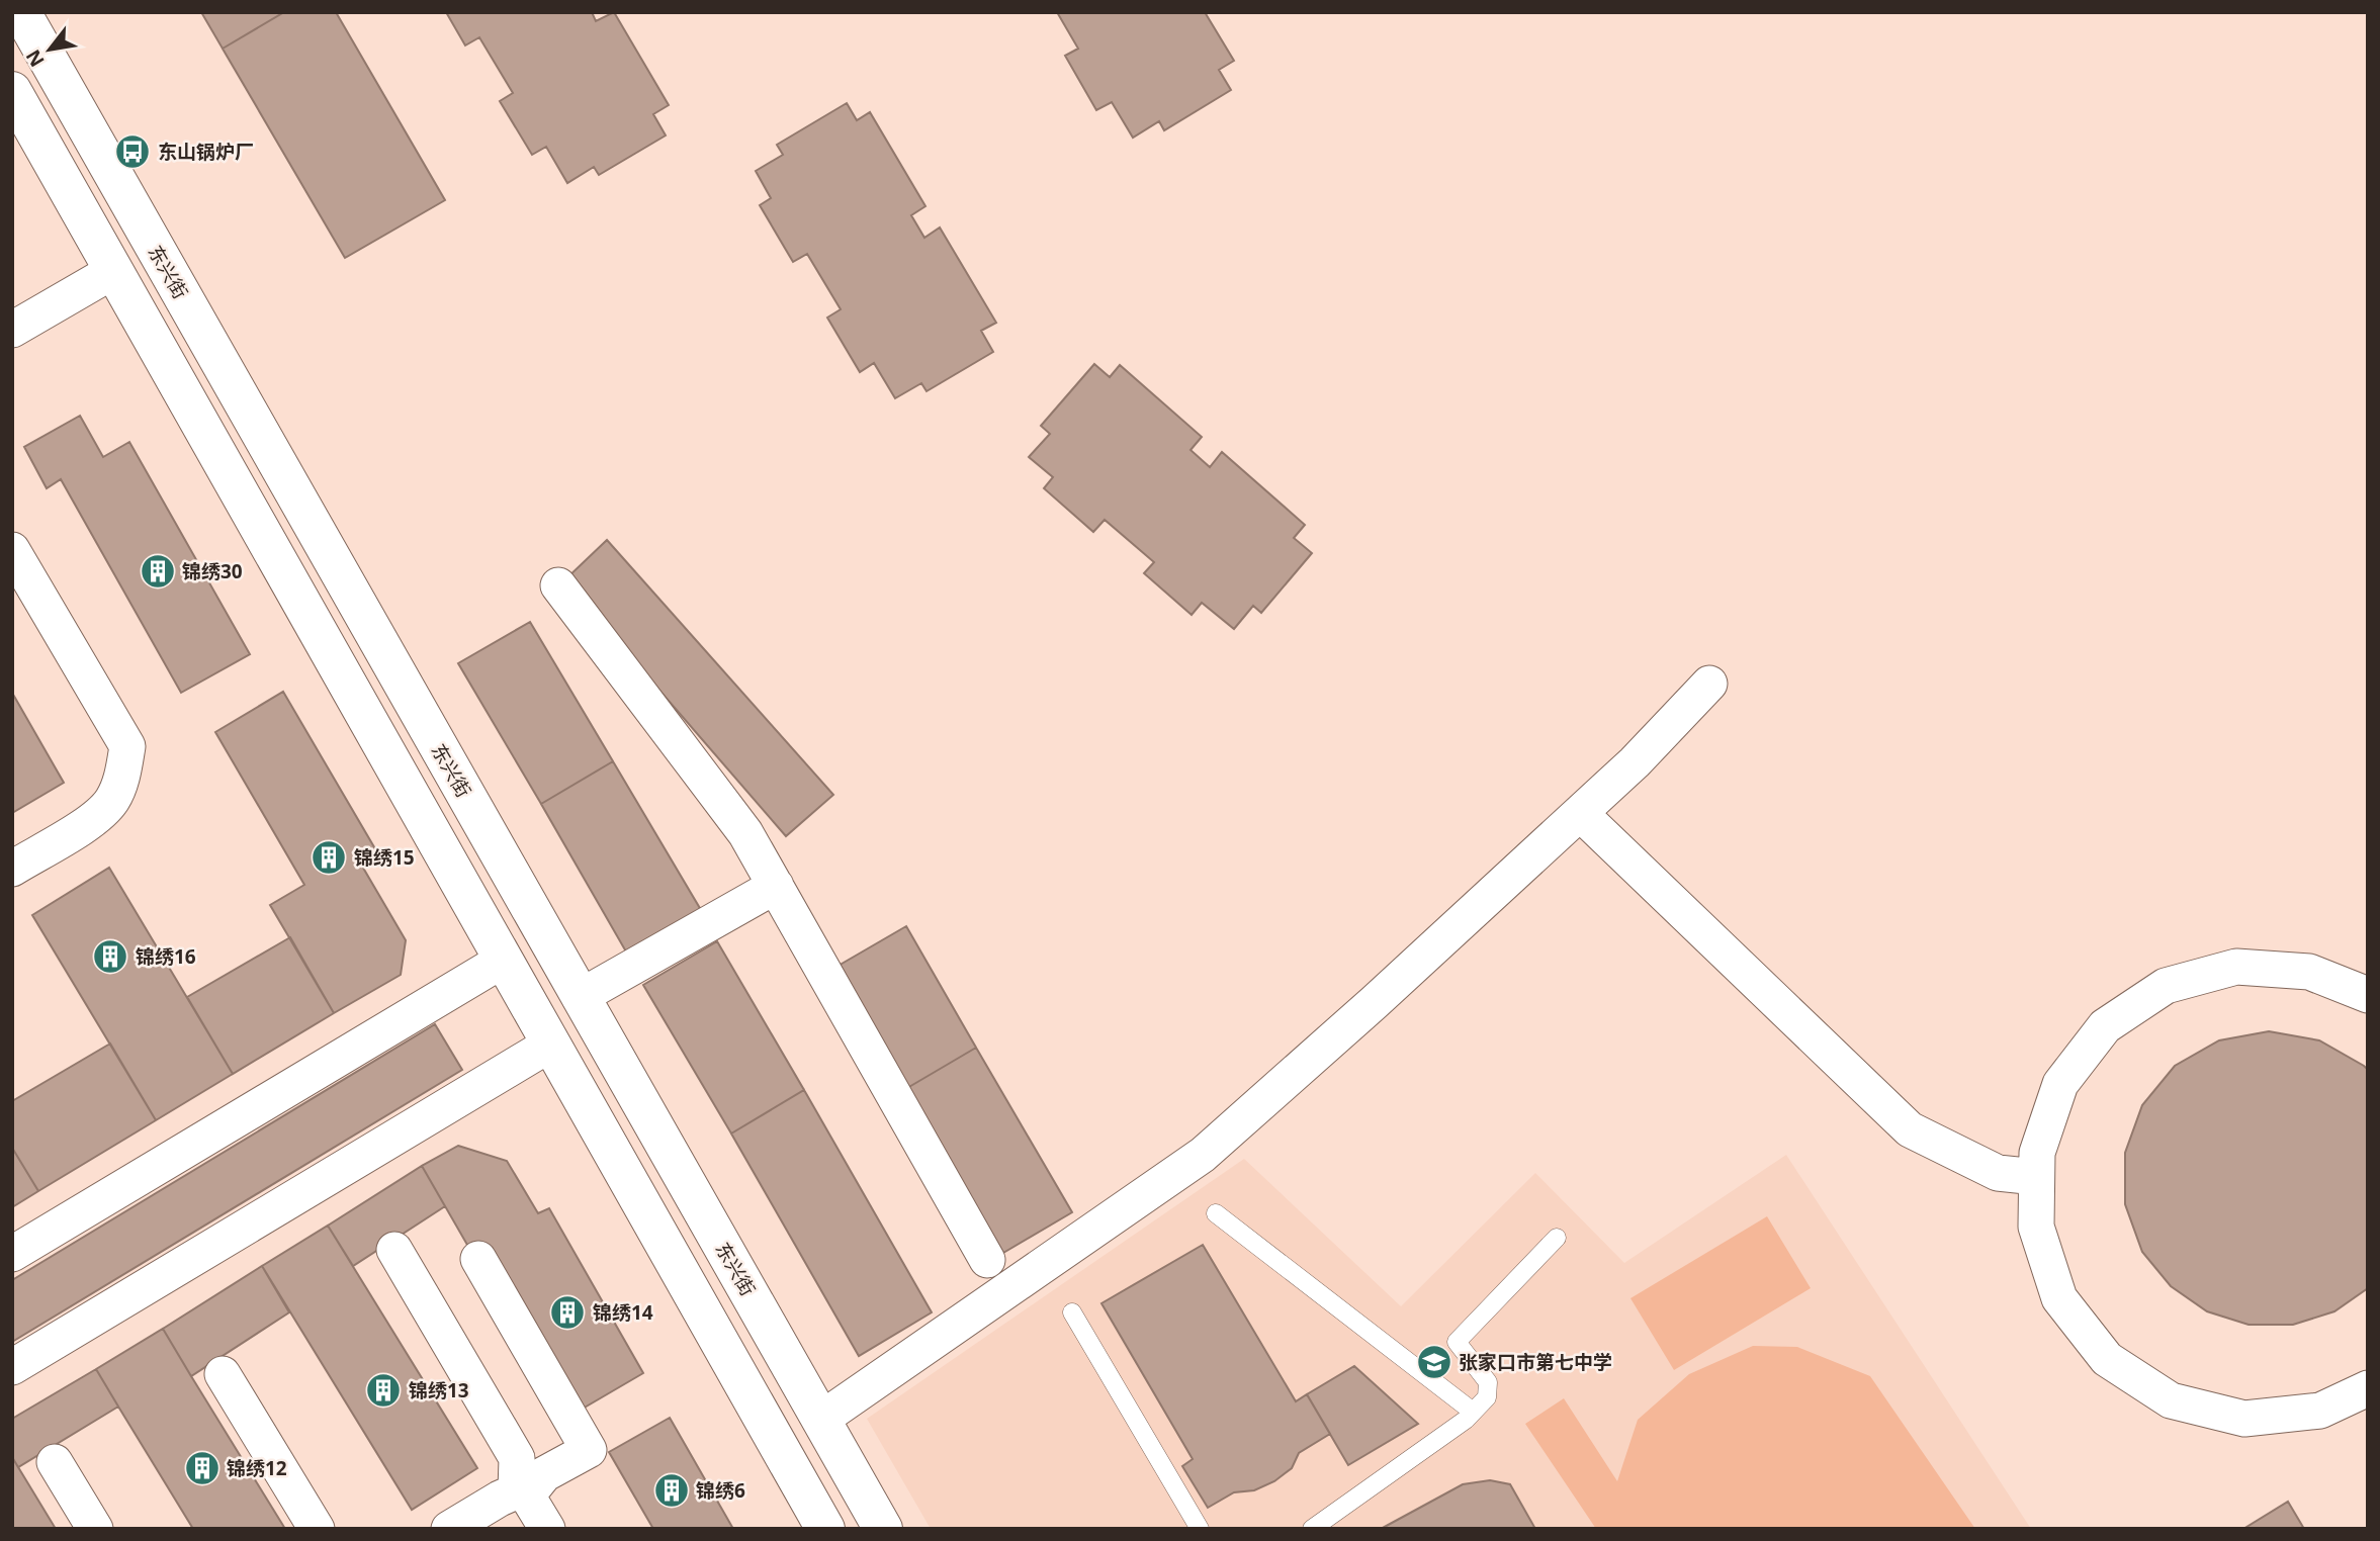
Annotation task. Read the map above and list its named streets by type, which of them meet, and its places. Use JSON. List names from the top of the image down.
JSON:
{
  "streets": {
    "main road": ["东兴街"]
  },
  "places": {
    "bus stop": ["东山锅炉厂"],
    "building": [
      "锦绣30",
      "锦绣15",
      "锦绣16",
      "锦绣14",
      "锦绣13",
      "锦绣12",
      "锦绣6"
    ],
    "school or university": ["张家口市第七中学"]
  },
  "north": "bottom left"
}
